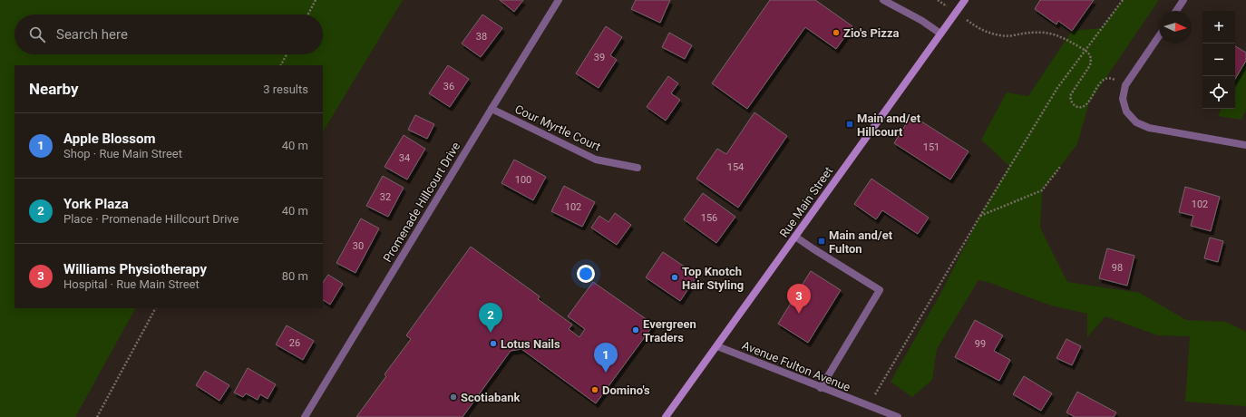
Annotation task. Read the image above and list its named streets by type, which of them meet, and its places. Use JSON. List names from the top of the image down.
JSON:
{
  "streets": {
    "main road": ["Rue Main Street"],
    "street": ["Cour Myrtle Court", "Promenade Hillcourt Drive", "Avenue Fulton Avenue"]
  },
  "crossings": [
    ["Cour Myrtle Court", "Promenade Hillcourt Drive"],
    ["Rue Main Street", "Avenue Fulton Avenue"]
  ],
  "places": {
    "other": [
      "Zio's Pizza",
      "Top Knotch Hair Styling",
      "Evergreen Traders",
      "Lotus Nails",
      "Domino's",
      "Scotiabank"
    ],
    "transit": ["Main and/et Hillcourt", "Main and/et Fulton"]
  },
  "house_numbers": [
    "38",
    "39",
    "36",
    "151",
    "34",
    "154",
    "100",
    "32",
    "102",
    "102",
    "156",
    "30",
    "98",
    "26",
    "99"
  ],
  "north": "right",
  "page": {
    "map_buttons": ["+", "−"],
    "search": "Search here",
    "heading": ["Nearby", "3 results"],
    "list": [
      {
        "mark": "1",
        "name": "Apple Blossom",
        "note": "Shop · Rue Main Street",
        "value": "40 m"
      },
      {
        "mark": "2",
        "name": "York Plaza",
        "note": "Place · Promenade Hillcourt Drive",
        "value": "40 m"
      },
      {
        "mark": "3",
        "name": "Williams Physiotherapy",
        "note": "Hospital · Rue Main Street",
        "value": "80 m"
      }
    ],
    "pins": ["3", "2", "1"]
  }
}
